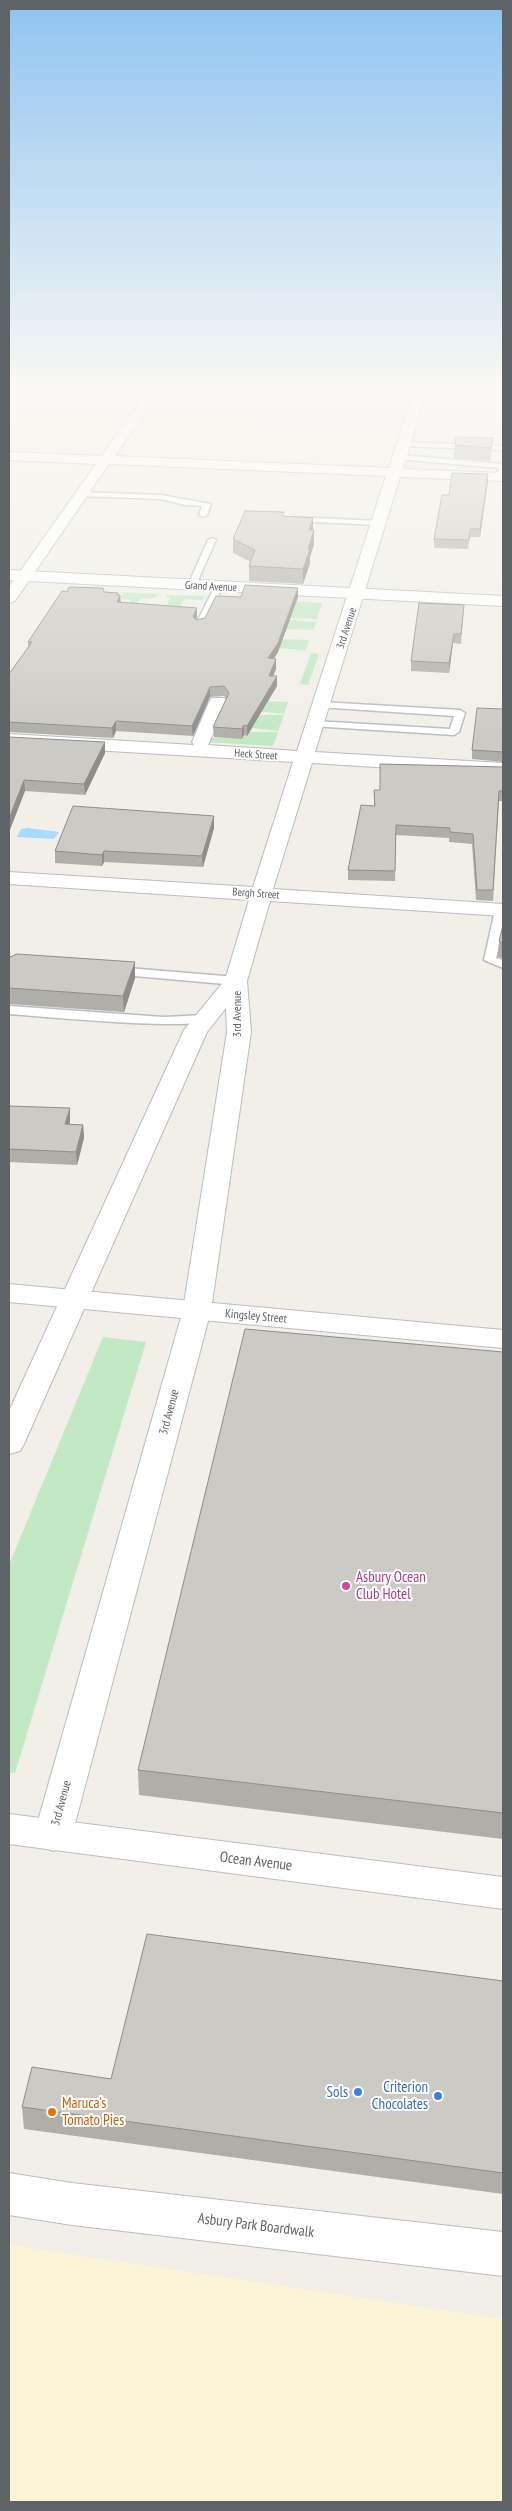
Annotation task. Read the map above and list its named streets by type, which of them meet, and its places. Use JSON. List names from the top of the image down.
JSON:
{
  "streets": {
    "street": [
      "Grand Avenue",
      "3rd Avenue",
      "Heck Street",
      "Bergh Street",
      "Kingsley Street",
      "Ocean Avenue",
      "Asbury Park Boardwalk"
    ]
  },
  "crossings": [
    ["Grand Avenue", "3rd Avenue"],
    ["3rd Avenue", "Heck Street"],
    ["3rd Avenue", "Bergh Street"],
    ["3rd Avenue", "Kingsley Street"],
    ["3rd Avenue", "Ocean Avenue"]
  ],
  "places": [
    "Asbury Ocean Club Hotel",
    "Sols",
    "Criterion Chocolates",
    "Maruca's Tomato Pies"
  ]
}
